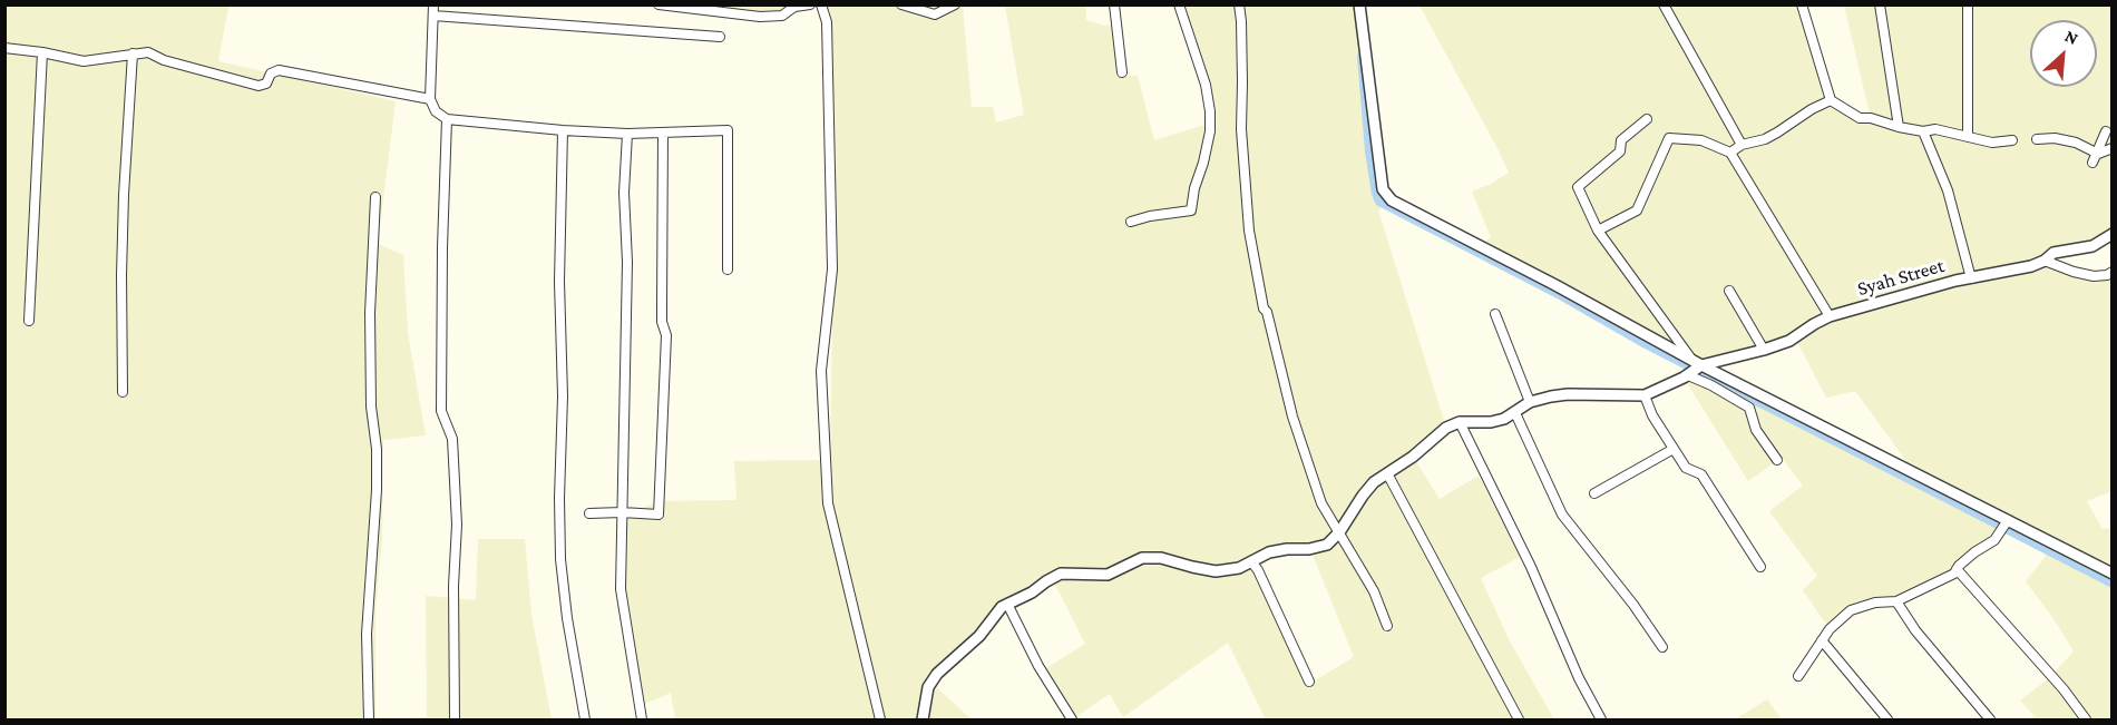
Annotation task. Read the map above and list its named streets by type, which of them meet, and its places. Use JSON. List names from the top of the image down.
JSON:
{
  "streets": {
    "street": ["Syah Street"]
  },
  "north": "top right"
}
